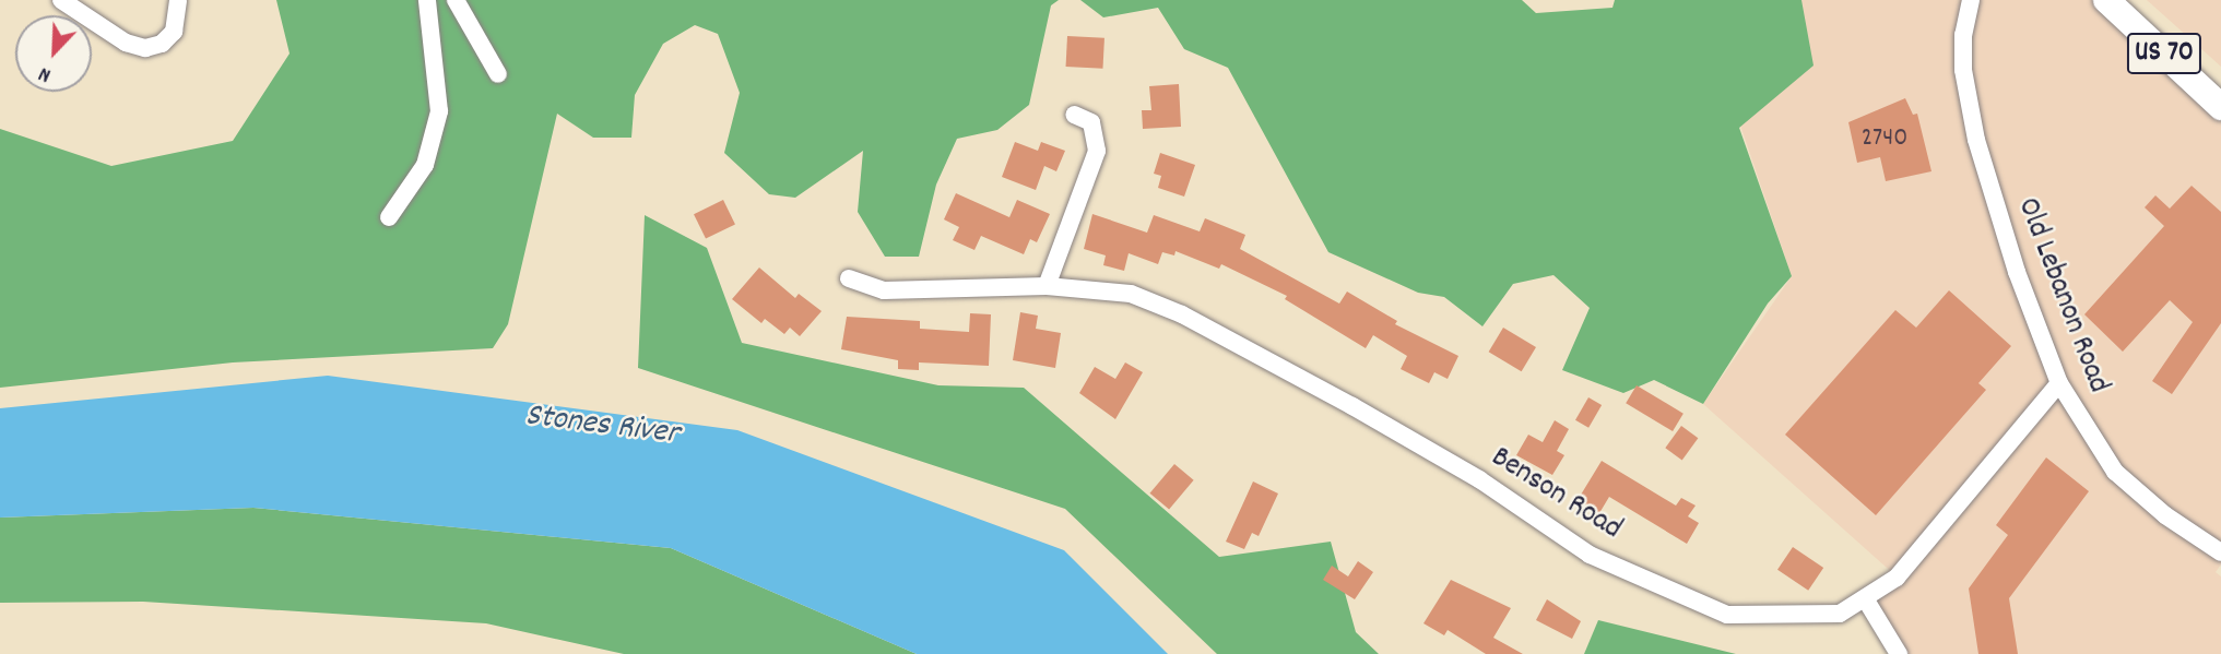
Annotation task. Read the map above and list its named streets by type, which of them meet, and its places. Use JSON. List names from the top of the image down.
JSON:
{
  "streets": {
    "main road": ["US 70"],
    "street": ["Old Lebanon Road", "Benson Road"]
  },
  "crossings": [
    ["Old Lebanon Road", "Benson Road"]
  ],
  "water": ["Stones River"],
  "house_numbers": ["2740"],
  "north": "bottom left"
}
